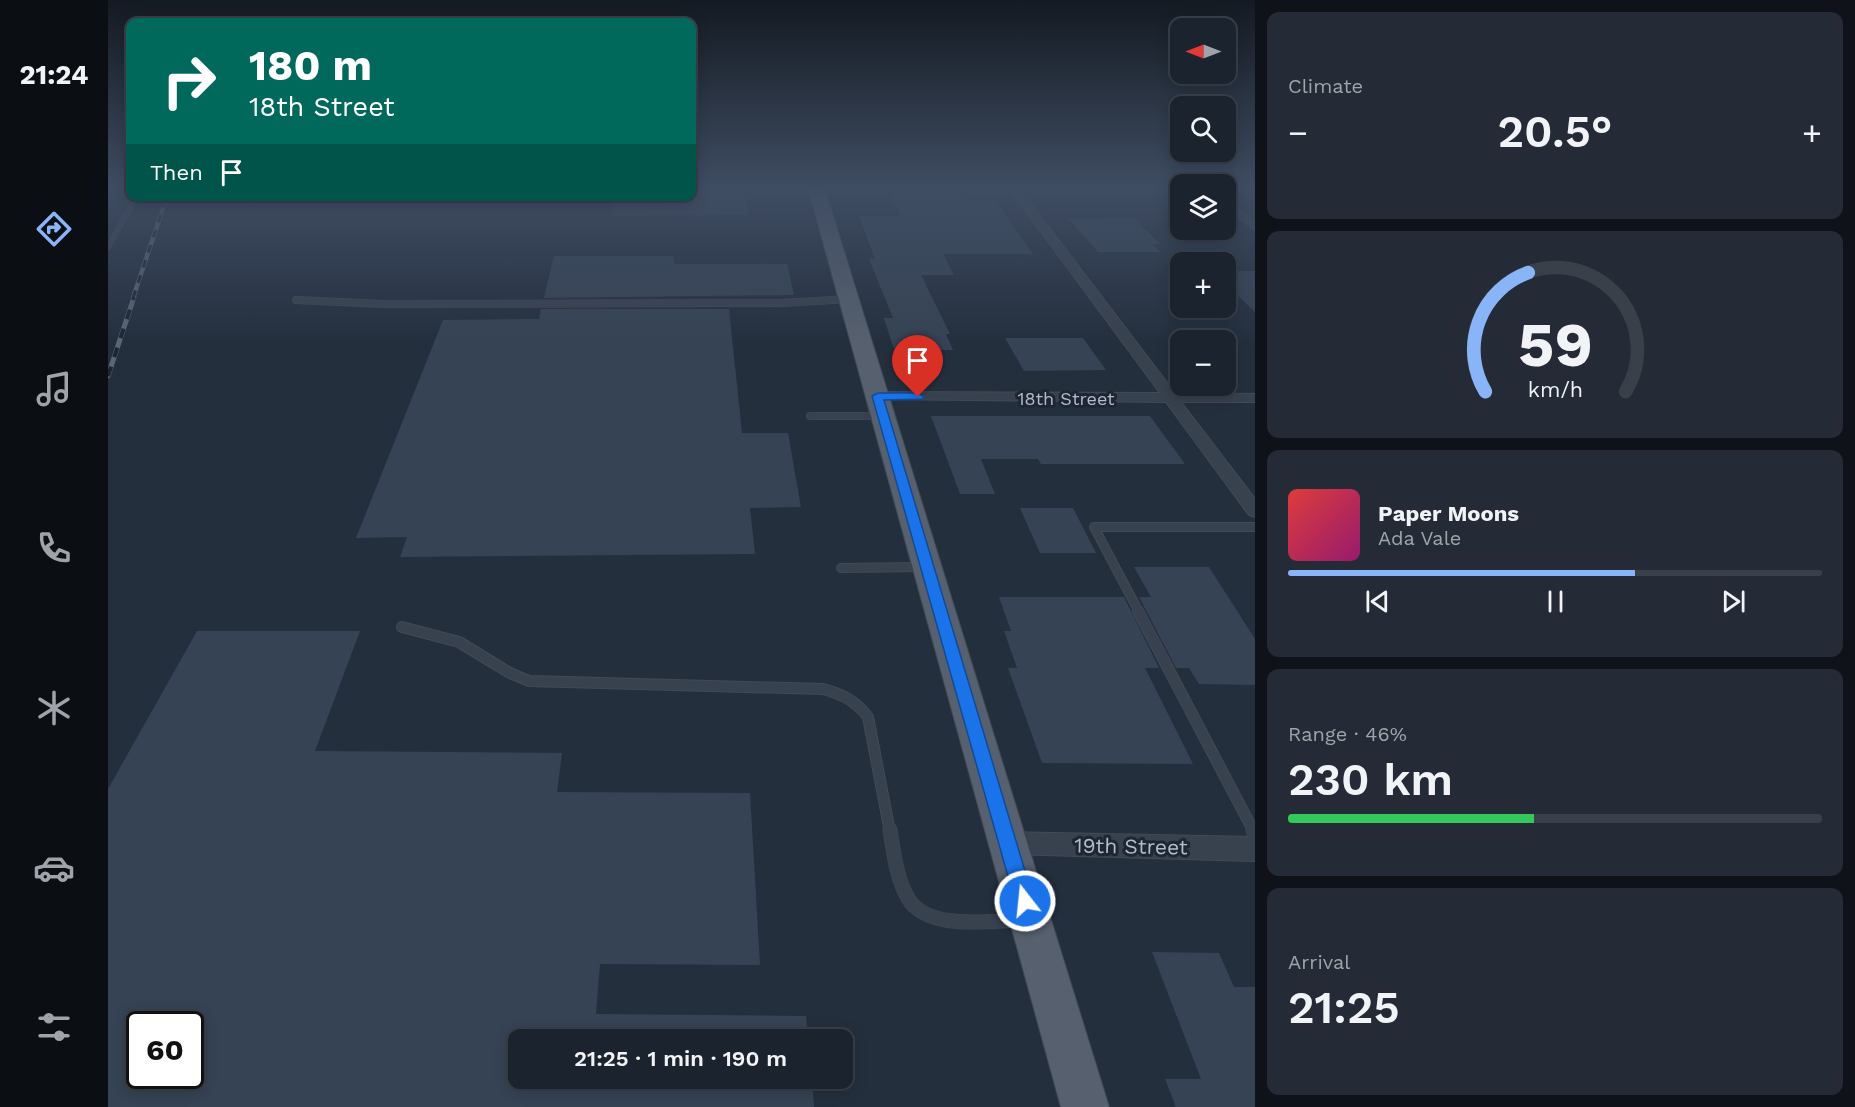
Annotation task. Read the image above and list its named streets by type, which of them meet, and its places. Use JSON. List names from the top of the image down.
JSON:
{
  "streets": {
    "street": ["18th Street", "19th Street"]
  },
  "north": "left",
  "page": {
    "tabs": "21:24",
    "tile": [
      "Climate",
      ["Range · 46%", "230 km"],
      ["Arrival", "21:25"]
    ],
    "map_buttons": ["+", "−"],
    "turn": ["180 m", "18th Street"],
    "heat": ["−", "20.5°", "+"],
    "then": "Then",
    "song": ["Paper Moons", "Ada Vale"],
    "limit": "60",
    "trip": "21:25 · 1 min · 190 m",
    "gauge": ["59", "km/h"]
  }
}
